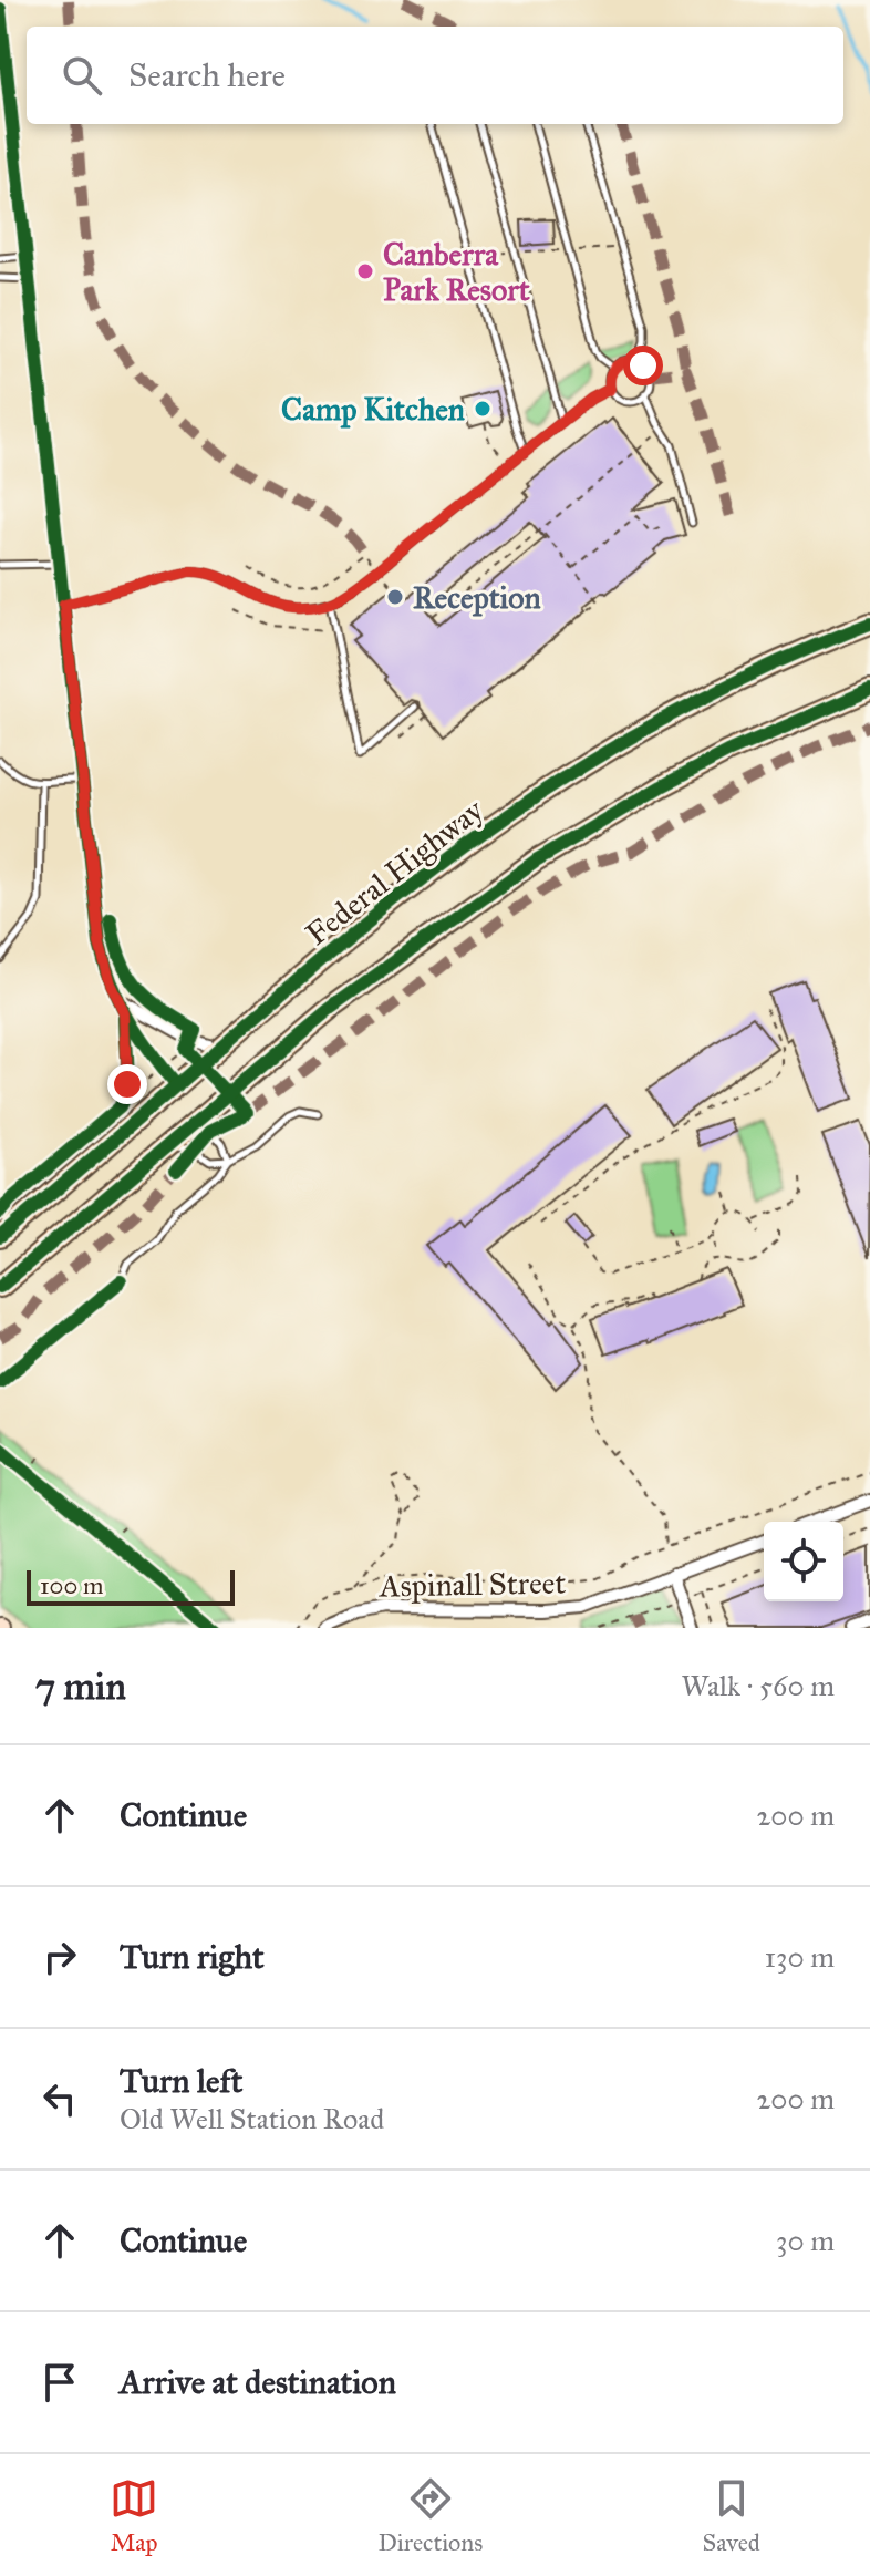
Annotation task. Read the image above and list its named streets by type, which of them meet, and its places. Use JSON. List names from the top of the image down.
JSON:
{
  "streets": {
    "highway": ["Federal Highway"],
    "street": ["Aspinall Street"]
  },
  "places": ["Canberra Park Resort", "Camp Kitchen", "Reception"],
  "scale_bar": "100 m",
  "page": {
    "search": "Search here",
    "scale": "100 m",
    "heading": ["7 min", "Walk · 560 m"],
    "list": [
      ["Continue", "200 m"],
      ["Turn right", "130 m"],
      ["Turn left", "Old Well Station Road", "200 m"],
      ["Continue", "30 m"],
      "Arrive at destination"
    ],
    "nav": ["Map", "Directions", "Saved"]
  }
}
